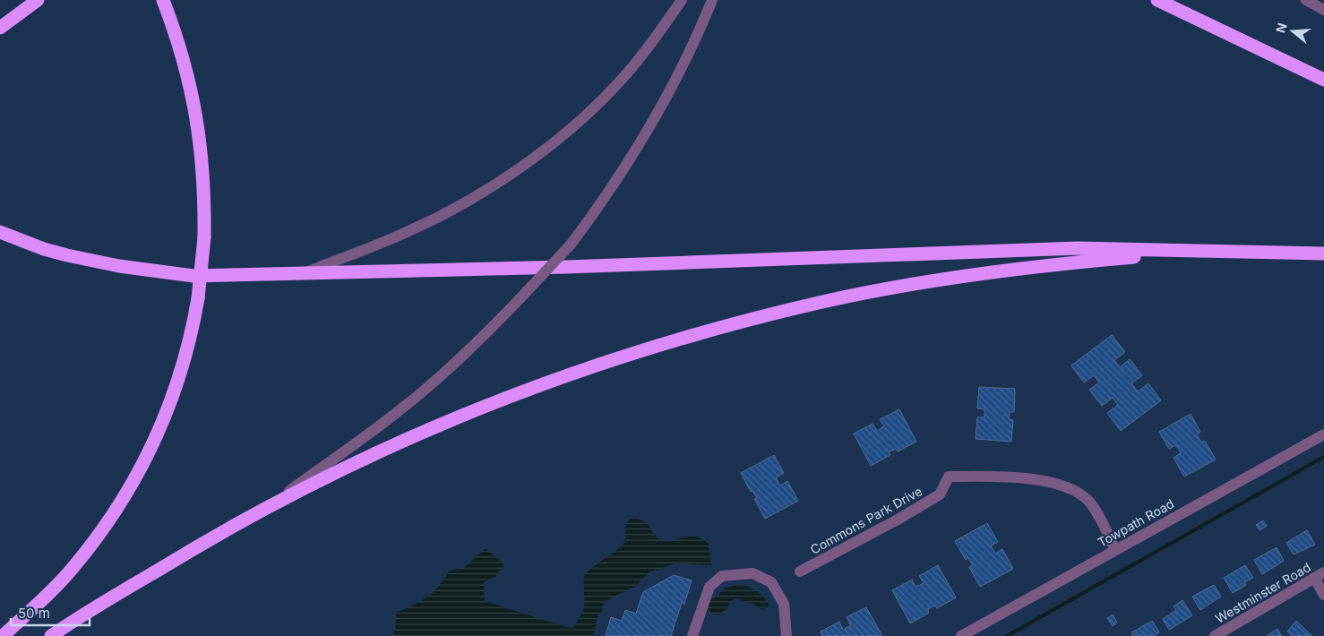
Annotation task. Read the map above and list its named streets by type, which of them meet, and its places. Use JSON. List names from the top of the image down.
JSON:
{
  "streets": {
    "street": ["Commons Park Drive", "Towpath Road", "Westminster Road"]
  },
  "crossings": [
    ["Commons Park Drive", "Towpath Road"]
  ],
  "scale_bar": "50 m",
  "north": "left"
}
